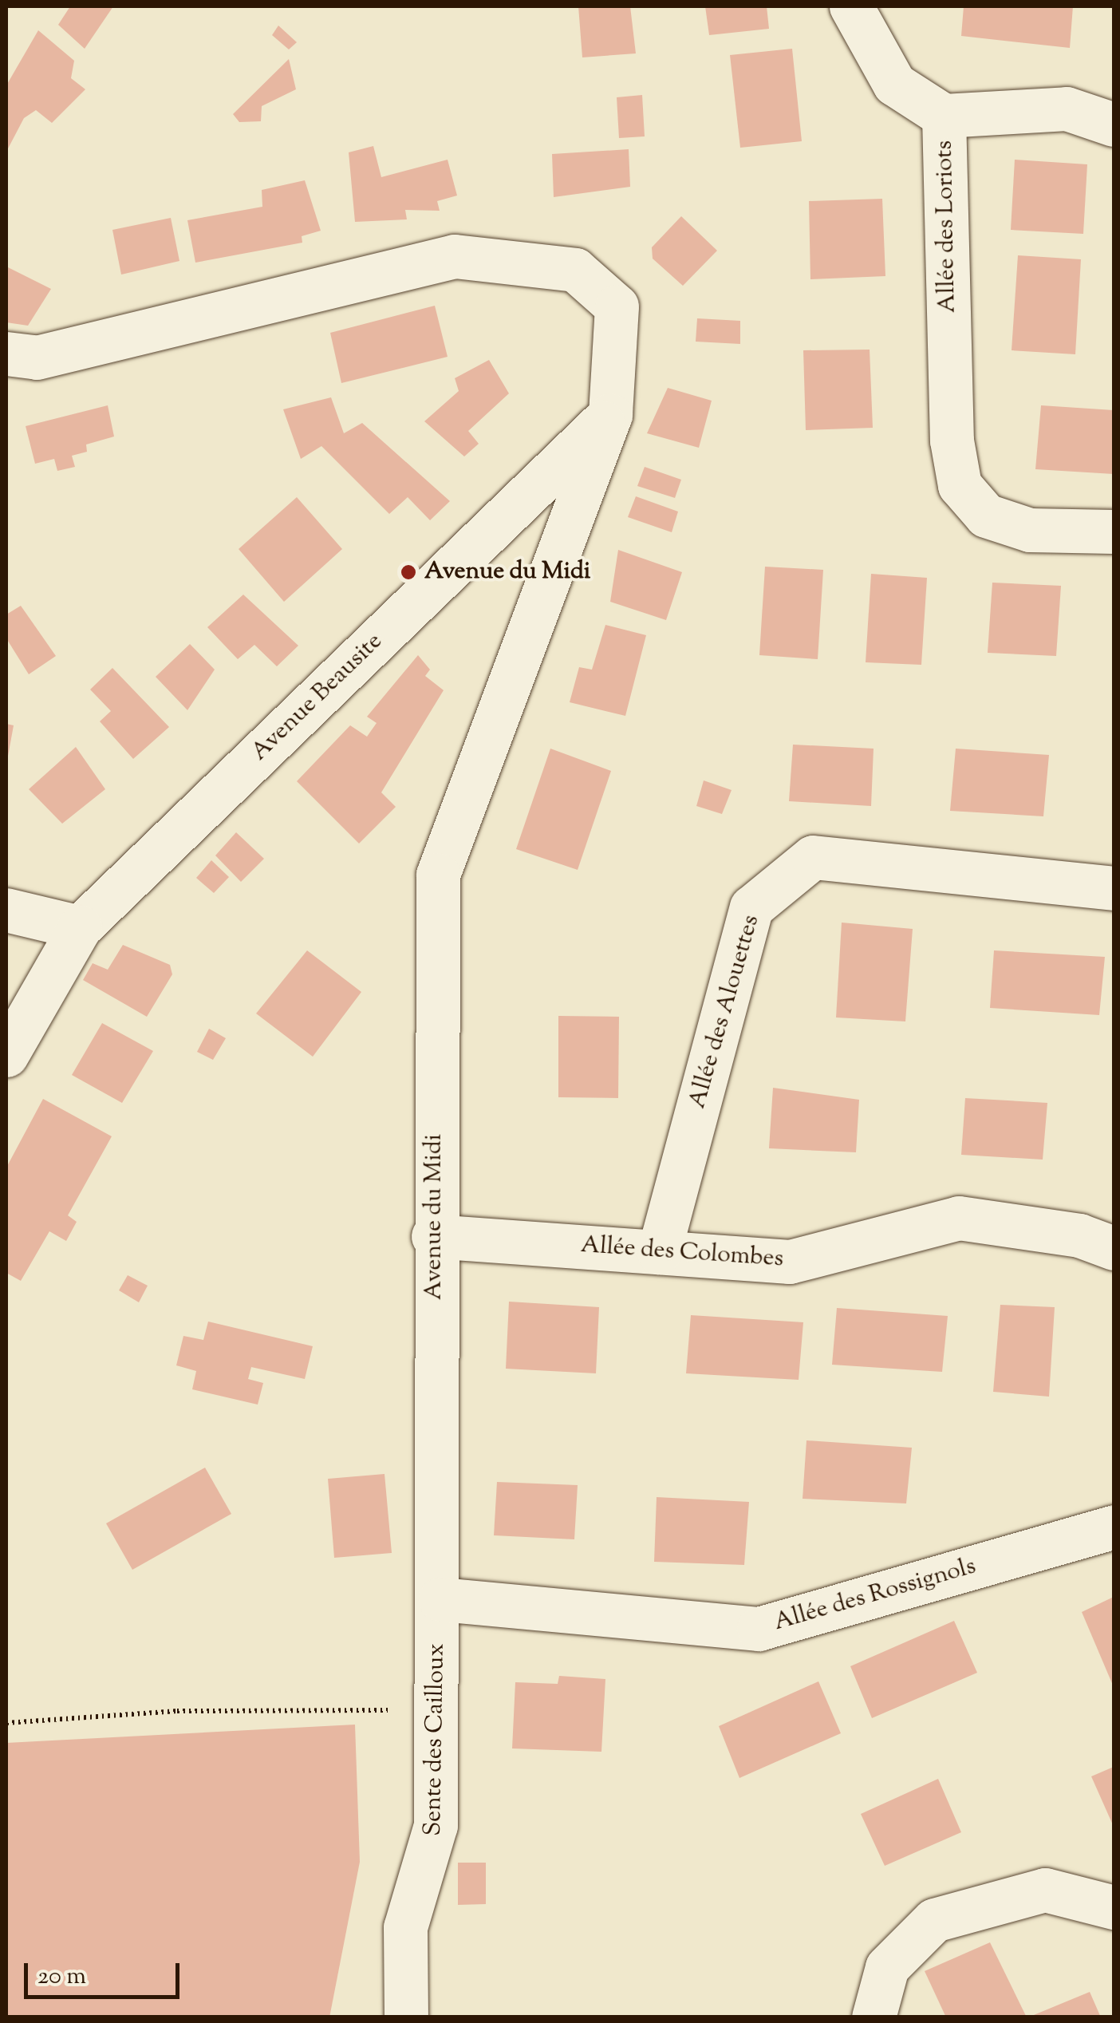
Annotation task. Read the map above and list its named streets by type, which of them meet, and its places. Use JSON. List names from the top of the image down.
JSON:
{
  "streets": {
    "street": [
      "Allée des Loriots",
      "Avenue Beausite",
      "Allée des Alouettes",
      "Avenue du Midi",
      "Allée des Colombes",
      "Allée des Rossignols",
      "Sente des Cailloux"
    ]
  },
  "crossings": [
    ["Avenue Beausite", "Avenue du Midi"],
    ["Allée des Alouettes", "Allée des Colombes"],
    ["Avenue du Midi", "Allée des Colombes"],
    ["Avenue du Midi", "Allée des Rossignols"],
    ["Avenue du Midi", "Sente des Cailloux"],
    ["Allée des Rossignols", "Sente des Cailloux"]
  ],
  "places": ["Avenue du Midi"],
  "scale_bar": "20 m"
}
